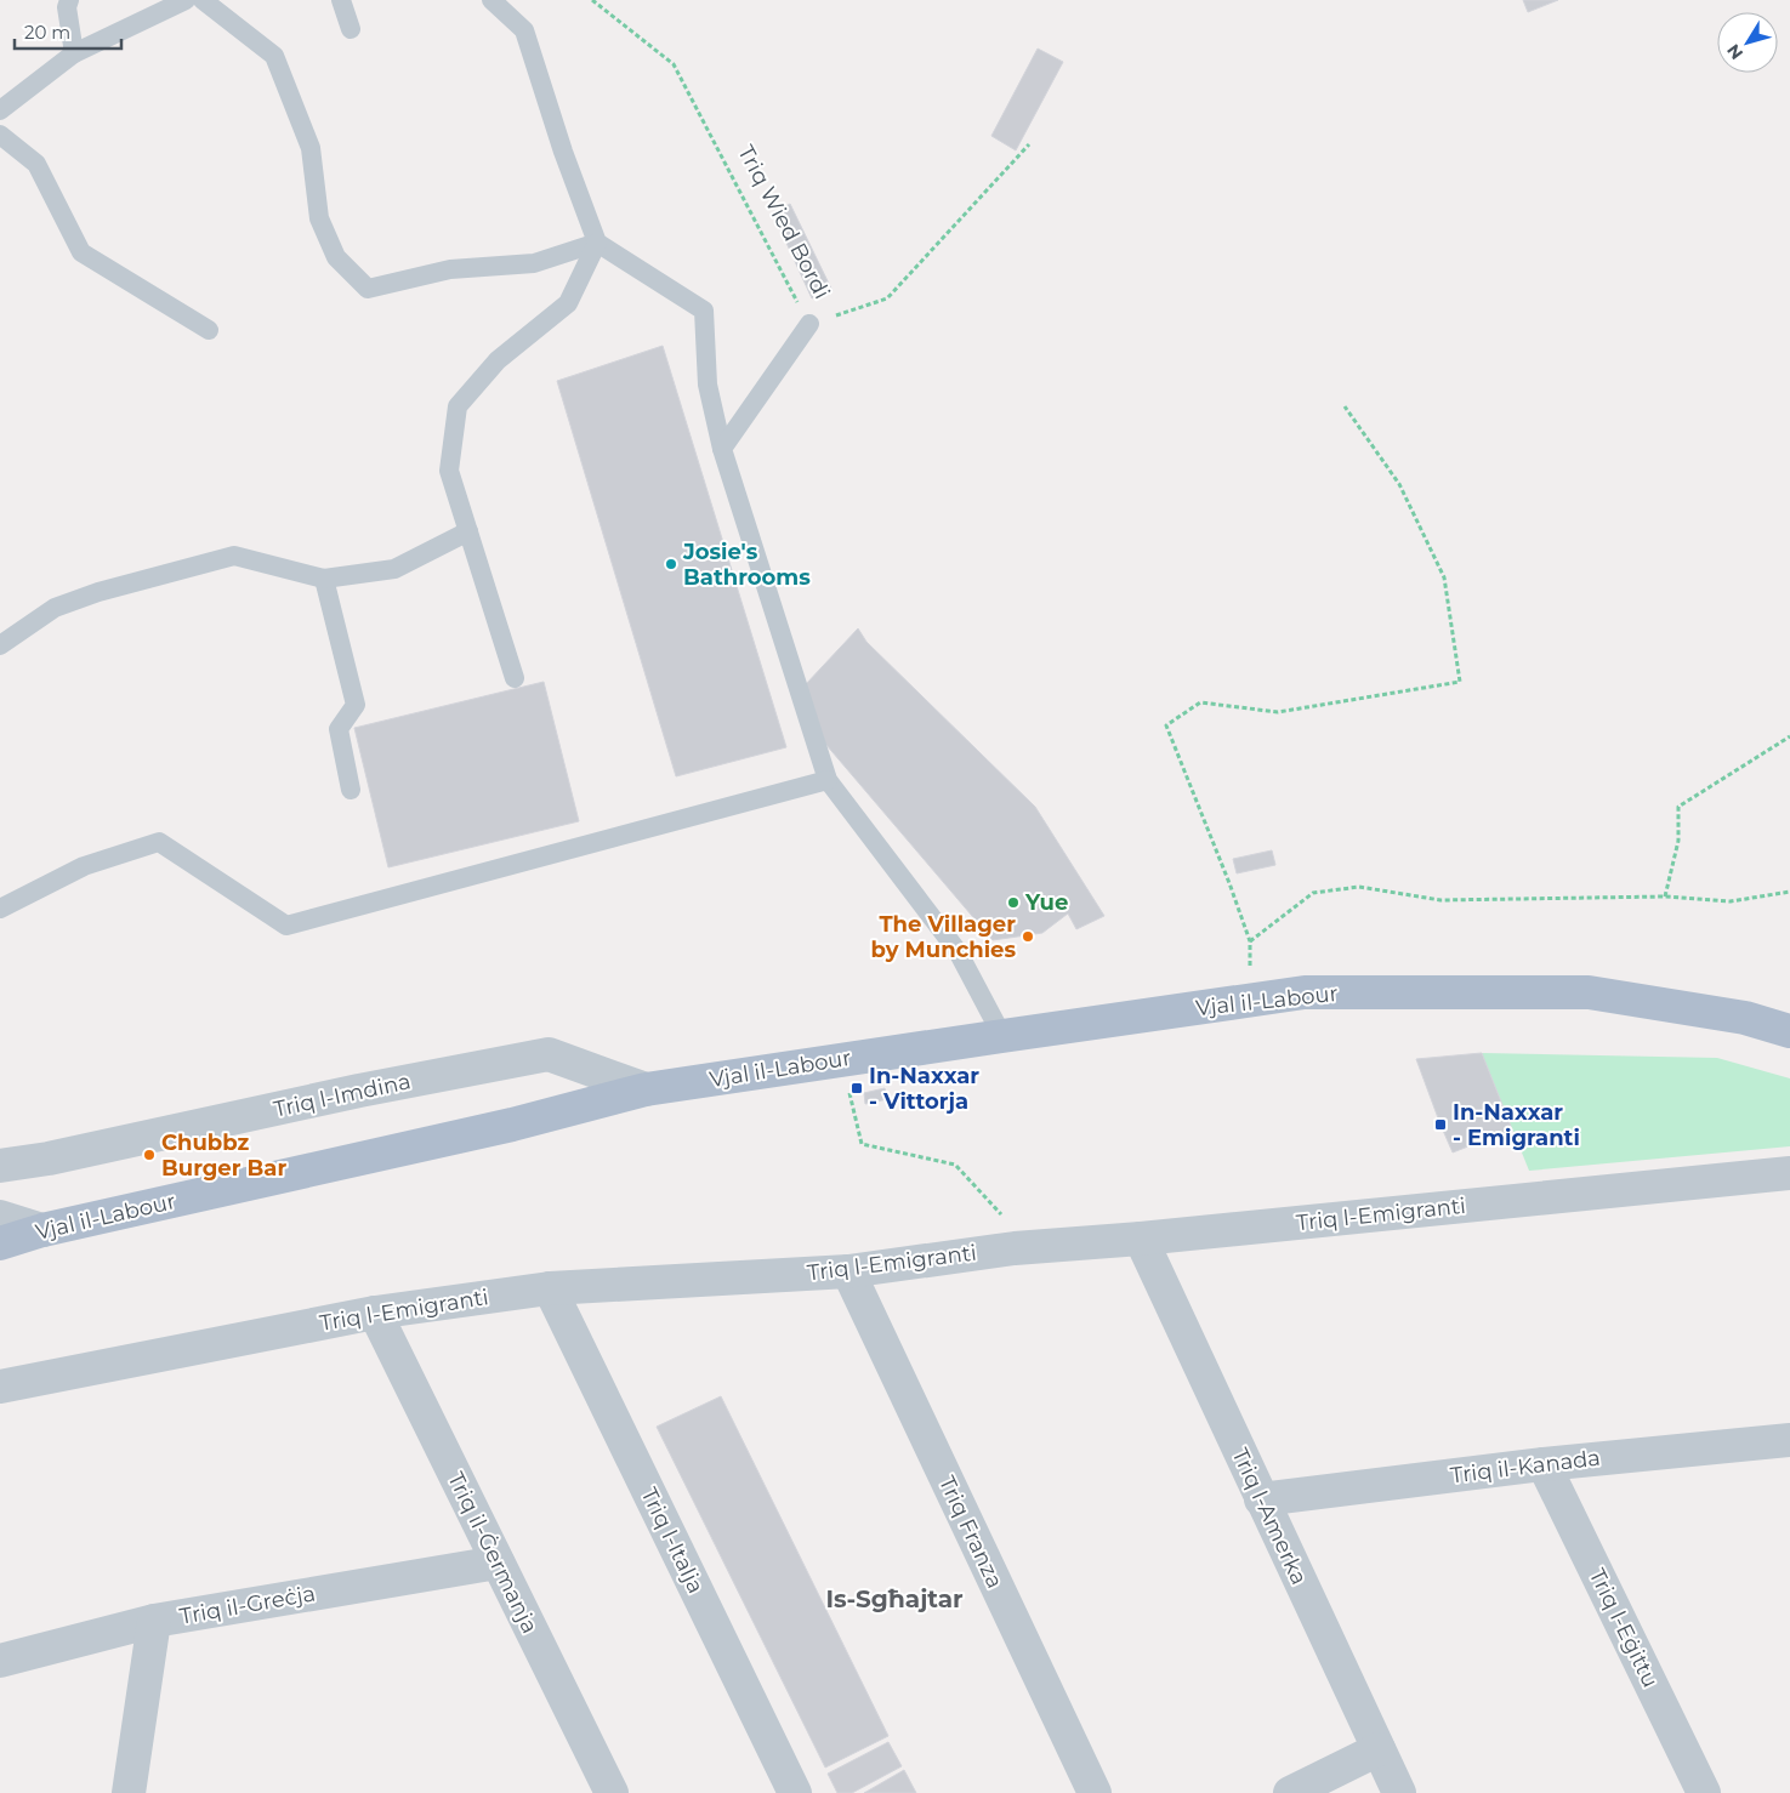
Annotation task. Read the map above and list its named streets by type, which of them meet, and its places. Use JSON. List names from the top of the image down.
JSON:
{
  "streets": {
    "main road": ["Vjal il-Labour"],
    "street": [
      "Triq l-Imdina",
      "Triq l-Emigranti",
      "Triq il-Kanada",
      "Triq l-Amerka",
      "Triq Franza",
      "Triq l-Italja",
      "Triq il-Ġermanja",
      "Triq il-Greċja",
      "Triq l-Eġittu"
    ],
    "lane": ["Triq Wied Bordi"]
  },
  "crossings": [
    ["Vjal il-Labour", "Triq l-Imdina"],
    ["Triq l-Emigranti", "Triq l-Amerka"],
    ["Triq l-Emigranti", "Triq Franza"],
    ["Triq l-Emigranti", "Triq l-Italja"],
    ["Triq l-Emigranti", "Triq il-Ġermanja"],
    ["Triq il-Kanada", "Triq l-Amerka"],
    ["Triq il-Kanada", "Triq l-Eġittu"],
    ["Triq il-Ġermanja", "Triq il-Greċja"]
  ],
  "districts": ["Is-Sgħajtar"],
  "places": {
    "other": [
      "Josie's Bathrooms",
      "Yue",
      "The Villager by Munchies",
      "Chubbz Burger Bar"
    ],
    "transit": ["In-Naxxar - Vittorja", "In-Naxxar - Emigranti"]
  },
  "scale_bar": "20 m",
  "north": "bottom left"
}
